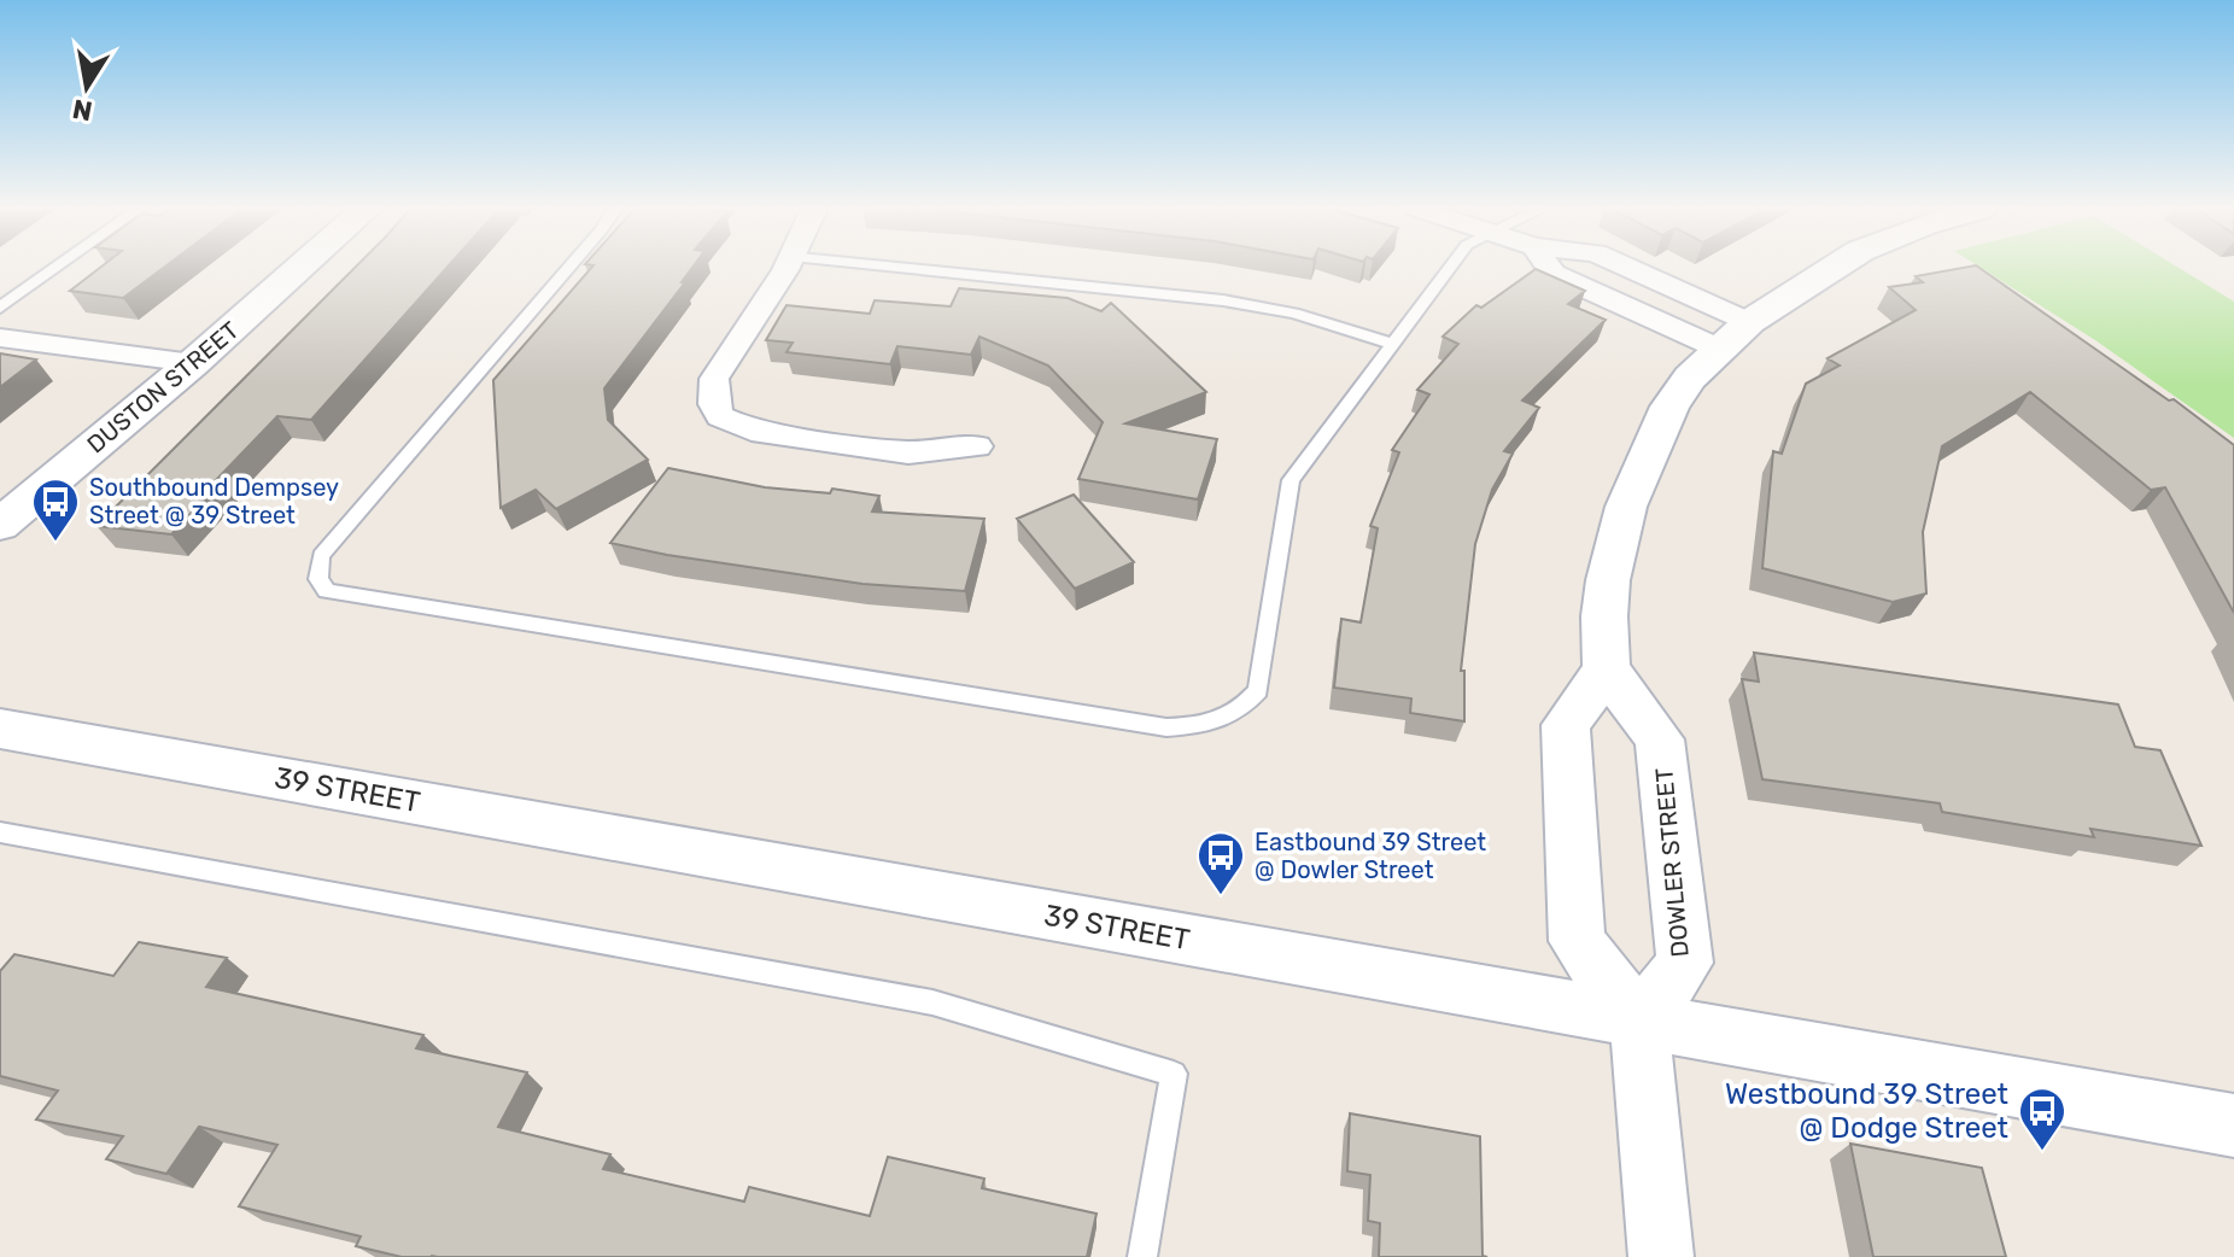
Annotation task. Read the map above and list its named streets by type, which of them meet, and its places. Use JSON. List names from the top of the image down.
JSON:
{
  "streets": {
    "street": ["DUSTON STREET", "39 STREET", "DOWLER STREET"]
  },
  "crossings": [
    ["39 STREET", "DOWLER STREET"]
  ],
  "places": {
    "bus stop": ["Southbound Dempsey Street @ 39 Street", "Eastbound 39 Street @ Dowler Street", "Westbound 39 Street @ Dodge Street"]
  },
  "north": "bottom"
}
